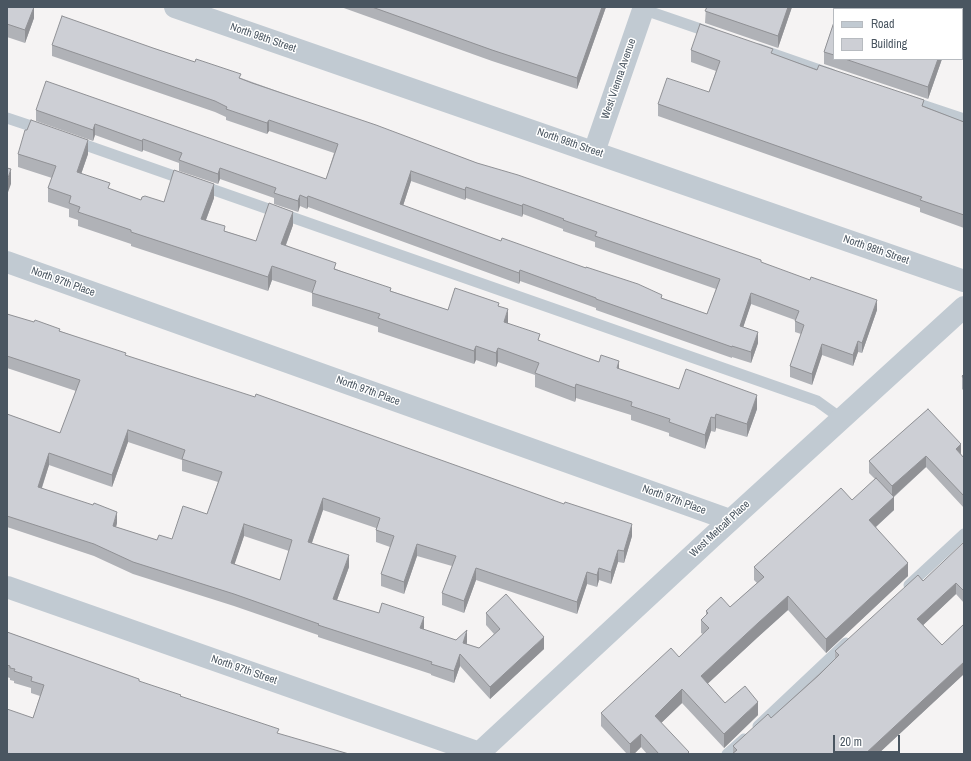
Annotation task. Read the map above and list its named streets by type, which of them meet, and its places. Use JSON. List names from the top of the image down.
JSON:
{
  "streets": {
    "street": [
      "North 98th Street",
      "West Vienna Avenue",
      "North 97th Place",
      "West Metcalf Place",
      "North 97th Street"
    ]
  },
  "crossings": [
    ["North 98th Street", "West Vienna Avenue"],
    ["North 97th Place", "West Metcalf Place"],
    ["West Metcalf Place", "North 97th Street"]
  ],
  "legend": ["Road", "Building"],
  "scale_bar": "20 m"
}
